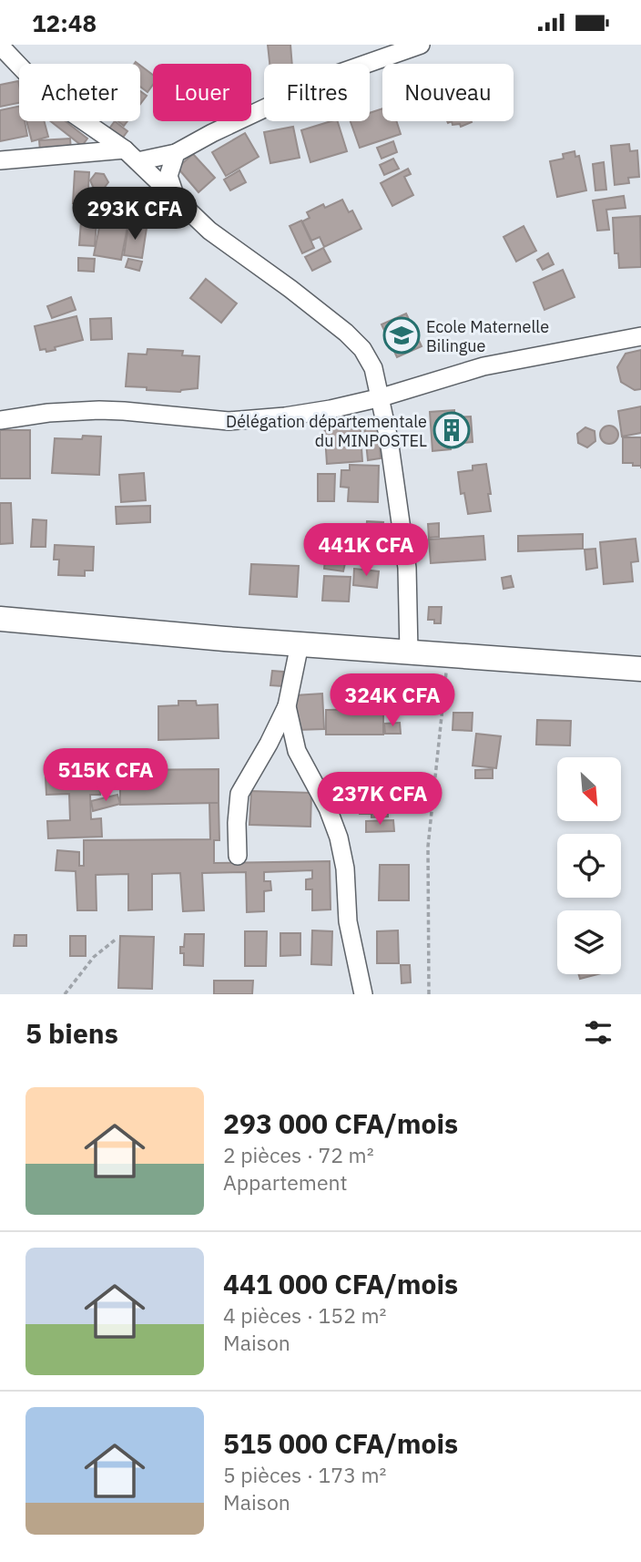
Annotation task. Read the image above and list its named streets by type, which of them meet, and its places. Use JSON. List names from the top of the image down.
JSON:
{
  "places": {
    "school or university": ["Ecole Maternelle Bilingue"],
    "building": ["Délégation départementale du MINPOSTEL"]
  },
  "north": "bottom right",
  "page": {
    "status": "12:48",
    "chip": [
      "Acheter",
      "Louer",
      "Filtres",
      "Nouveau"
    ],
    "price": [
      "293K CFA",
      "441K CFA",
      "324K CFA",
      "515K CFA",
      "237K CFA"
    ],
    "heading": "5 biens",
    "list": [
      {
        "name": "293 000 CFA/mois",
        "note": "2 pièces · 72 m² · Appartement"
      },
      {
        "name": "441 000 CFA/mois",
        "note": "4 pièces · 152 m² · Maison"
      },
      {
        "name": "515 000 CFA/mois",
        "note": "5 pièces · 173 m² · Maison"
      }
    ]
  }
}
